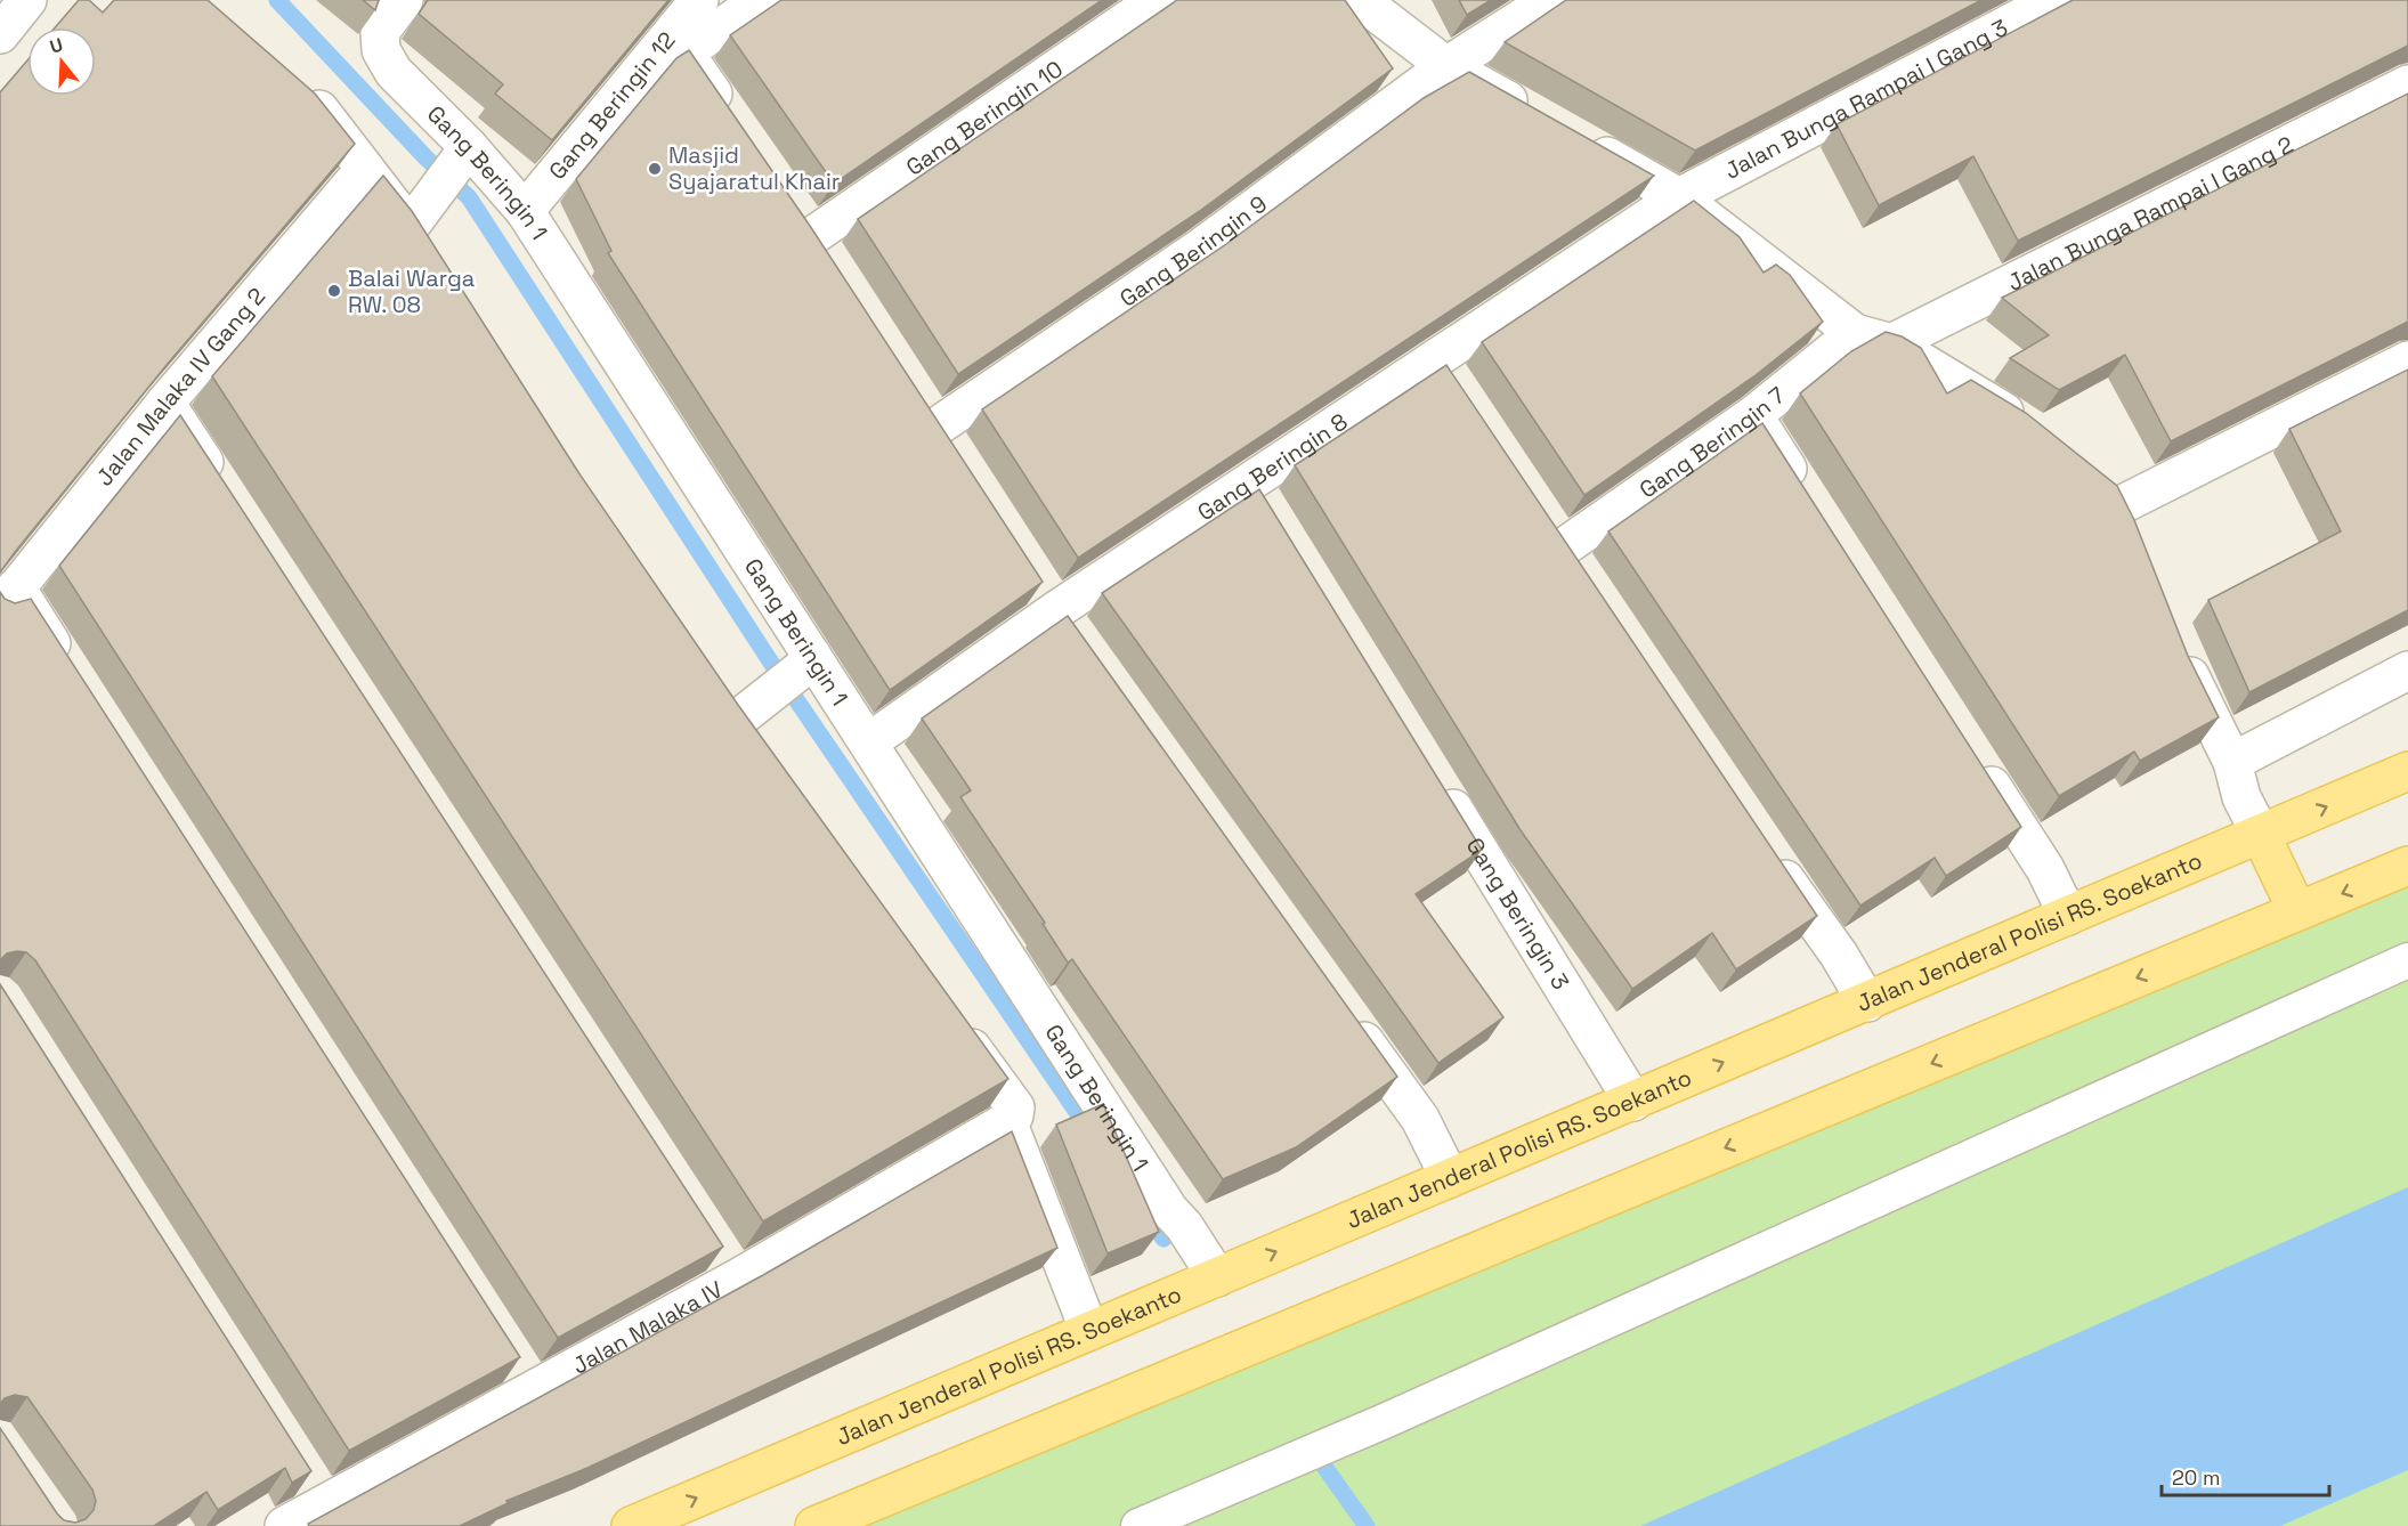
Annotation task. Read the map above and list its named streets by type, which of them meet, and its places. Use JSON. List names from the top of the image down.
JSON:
{
  "streets": {
    "main road": ["Jalan Jenderal Polisi RS. Soekanto"],
    "street": [
      "Jalan Bunga Rampai I Gang 3",
      "Gang Beringin 12",
      "Gang Beringin 10",
      "Gang Beringin 1",
      "Jalan Bunga Rampai I Gang 2",
      "Gang Beringin 9",
      "Jalan Malaka IV Gang 2",
      "Gang Beringin 7",
      "Gang Beringin 8",
      "Gang Beringin 3",
      "Jalan Malaka IV"
    ]
  },
  "crossings": [
    ["Jalan Bunga Rampai I Gang 3", "Gang Beringin 8"],
    ["Gang Beringin 12", "Gang Beringin 1"],
    ["Gang Beringin 1", "Gang Beringin 8"],
    ["Gang Beringin 1", "Jalan Jenderal Polisi RS. Soekanto"],
    ["Gang Beringin 3", "Jalan Jenderal Polisi RS. Soekanto"]
  ],
  "places": ["Masjid Syajaratul Khair", "Balai Warga RW. 08"],
  "scale_bar": "20 m",
  "north": "top"
}
